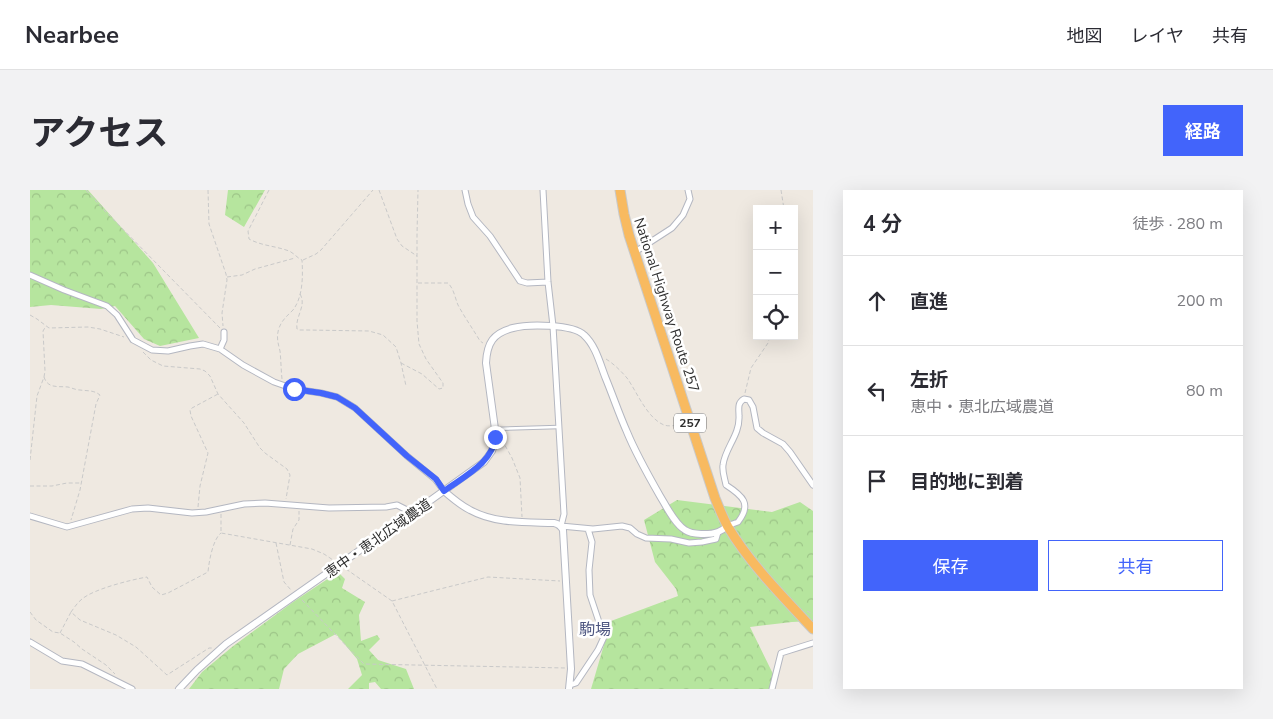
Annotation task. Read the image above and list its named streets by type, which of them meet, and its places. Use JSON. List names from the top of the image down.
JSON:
{
  "streets": {
    "highway": ["National Highway Route 257", "257"],
    "street": ["恵中・恵北広域農道"]
  },
  "districts": ["駒場"],
  "page": {
    "header": "Nearbee",
    "nav": ["地図", "レイヤ", "共有"],
    "title": "アクセス",
    "buttons": [
      "経路",
      ["保存", "共有"]
    ],
    "heading": ["4 分", "徒歩 · 280 m"],
    "map_buttons": ["+", "−"],
    "list": [
      ["直進", "200 m"],
      ["左折", "恵中・恵北広域農道", "80 m"],
      "目的地に到着"
    ]
  }
}
